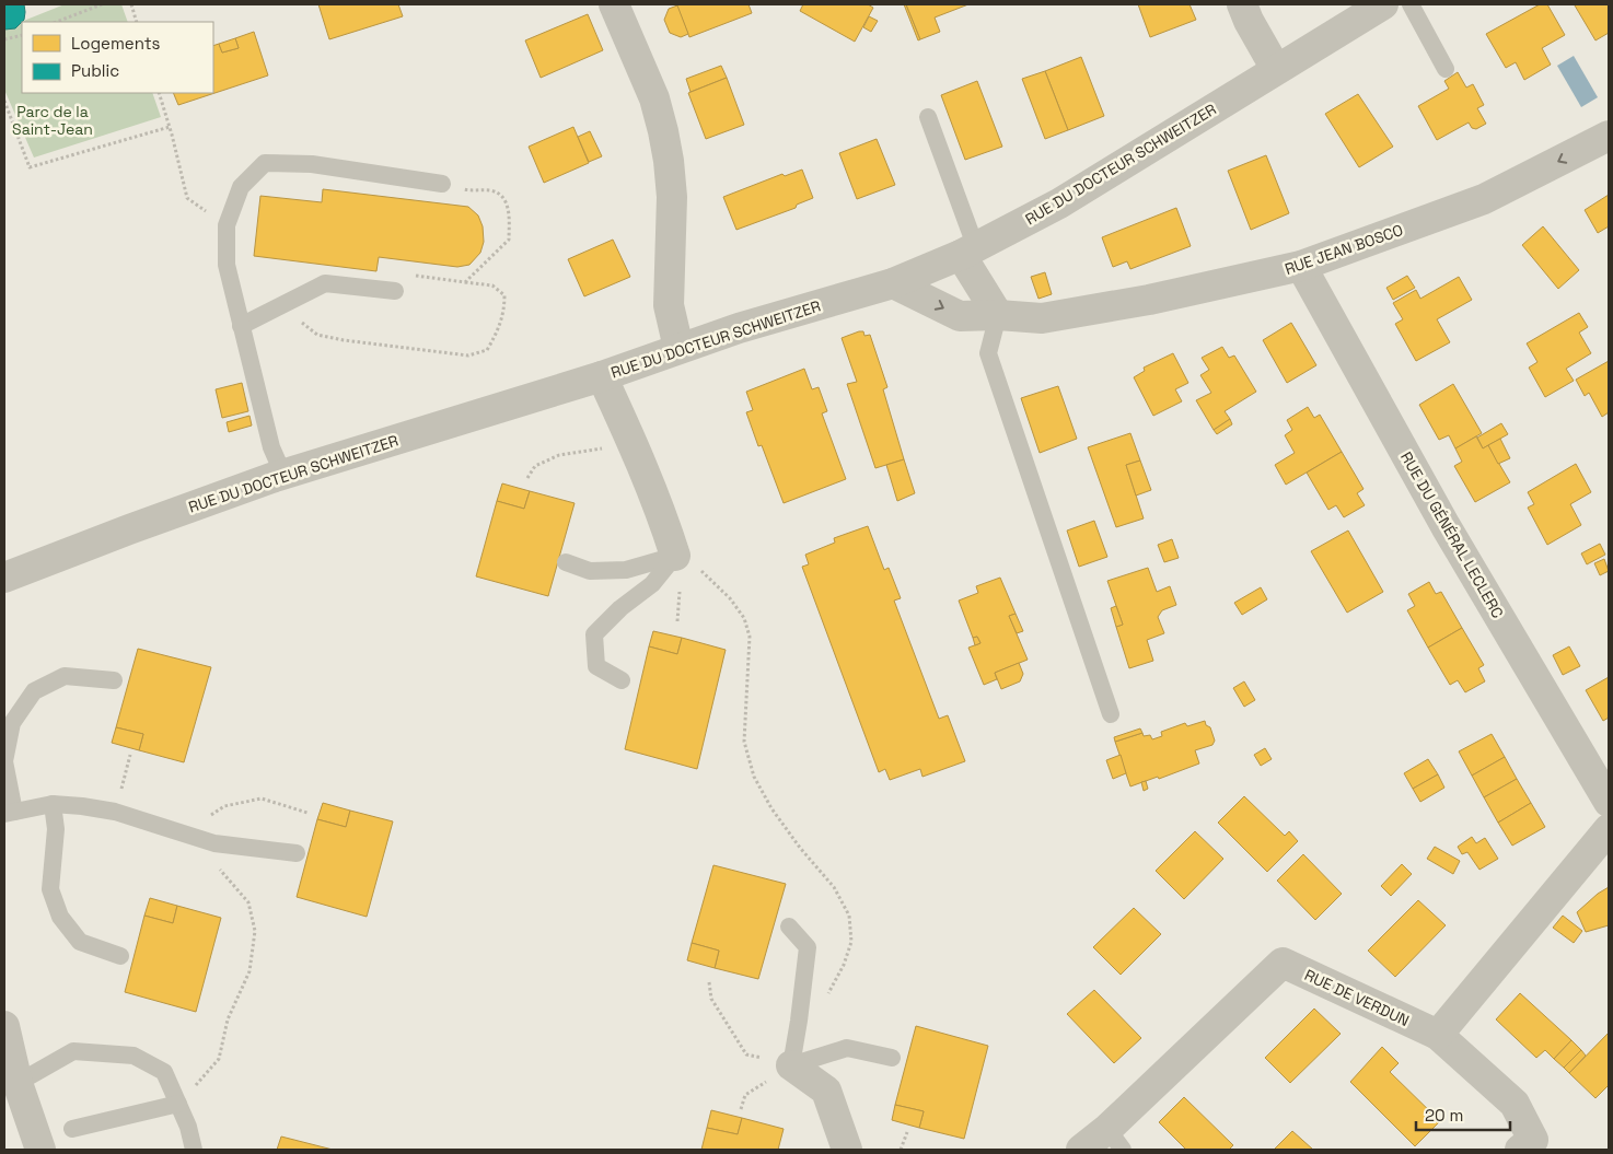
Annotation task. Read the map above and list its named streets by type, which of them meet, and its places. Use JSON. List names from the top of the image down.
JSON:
{
  "streets": {
    "street": [
      "RUE DU DOCTEUR SCHWEITZER",
      "RUE JEAN BOSCO",
      "RUE DU GÉNÉRAL LECLERC",
      "RUE DE VERDUN"
    ]
  },
  "crossings": [
    ["RUE DU DOCTEUR SCHWEITZER", "RUE JEAN BOSCO"],
    ["RUE JEAN BOSCO", "RUE DU GÉNÉRAL LECLERC"]
  ],
  "parks": ["Parc de la Saint-Jean"],
  "legend": ["Logements", "Public"],
  "scale_bar": "20 m"
}
